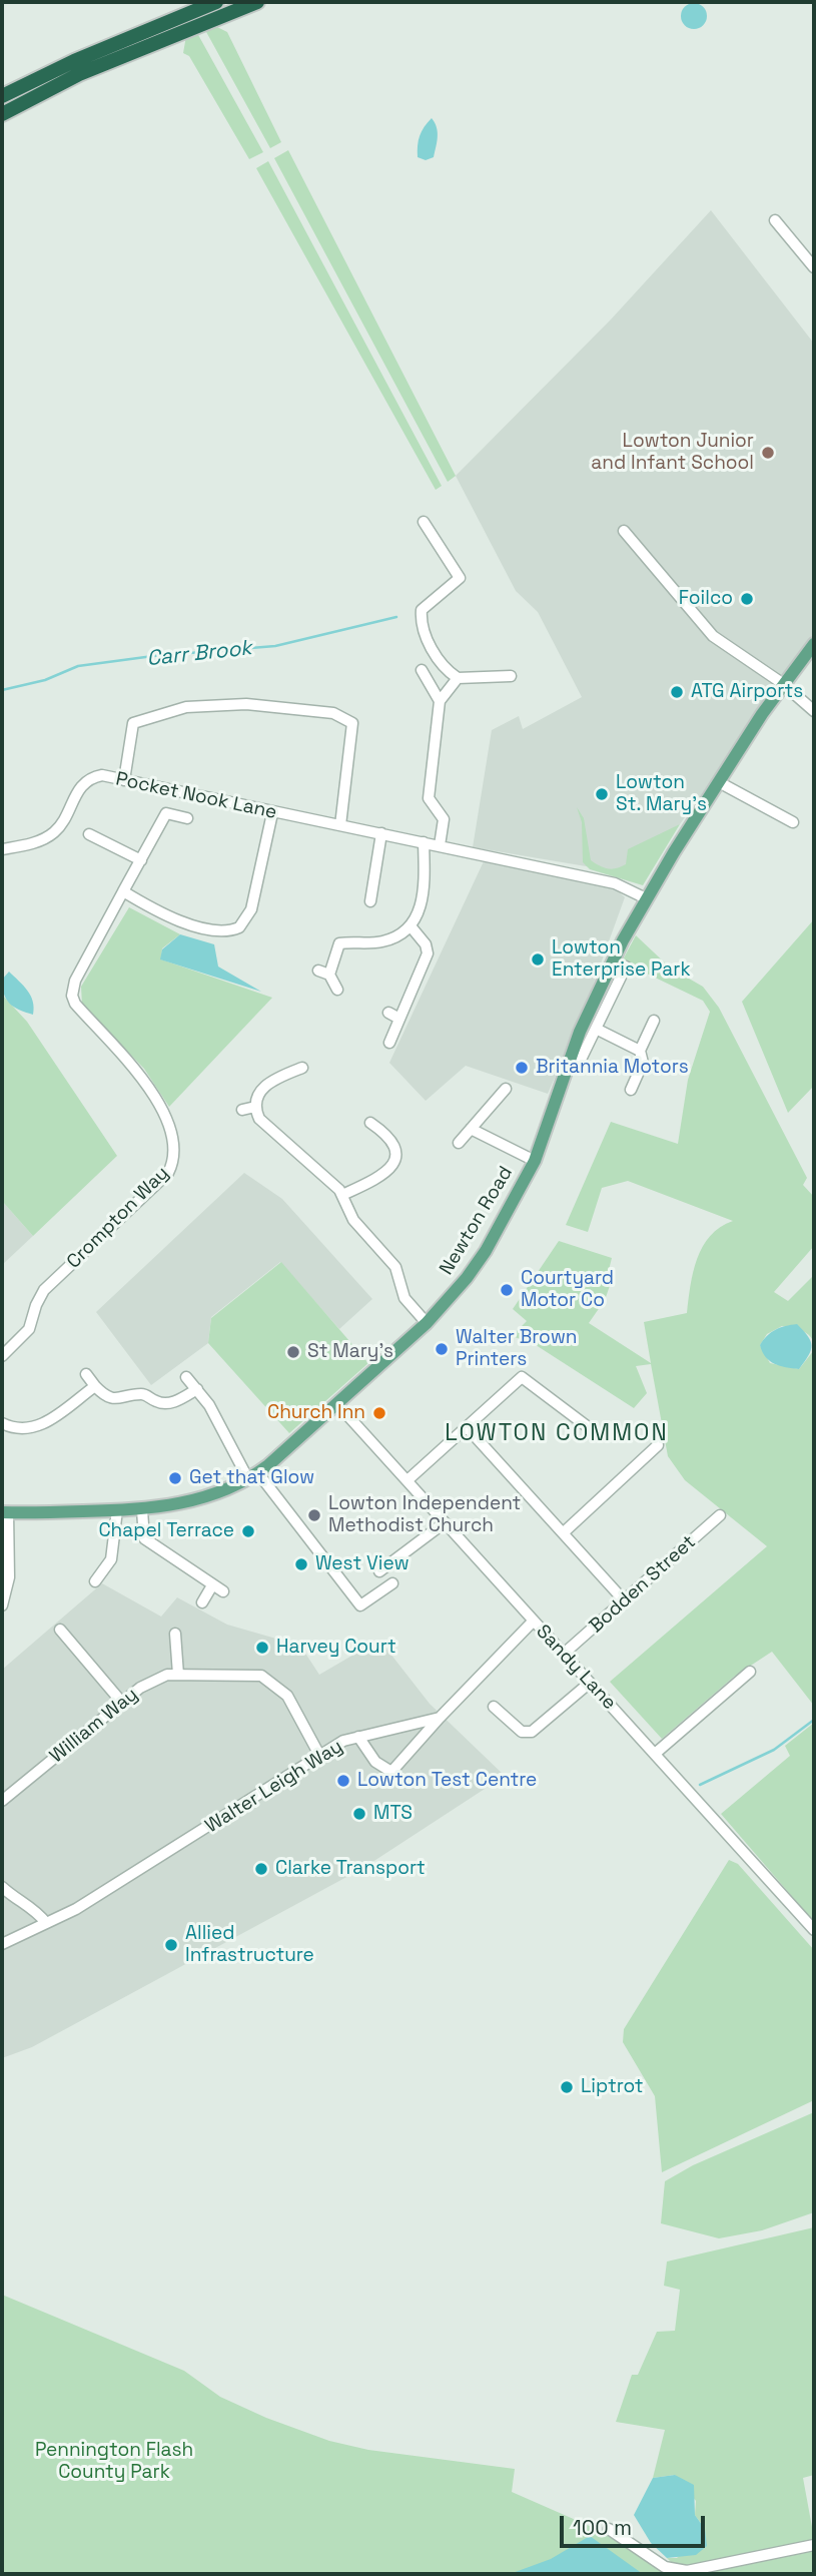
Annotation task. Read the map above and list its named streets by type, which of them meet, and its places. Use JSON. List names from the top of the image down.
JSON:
{
  "streets": {
    "main road": ["Newton Road"],
    "street": [
      "Pocket Nook Lane",
      "Crompton Way",
      "Bodden Street",
      "Sandy Lane",
      "William Way",
      "Walter Leigh Way"
    ]
  },
  "crossings": [
    ["Pocket Nook Lane", "Newton Road"],
    ["Newton Road", "Sandy Lane"],
    ["Bodden Street", "Sandy Lane"],
    ["William Way", "Walter Leigh Way"]
  ],
  "districts": ["LOWTON COMMON"],
  "water": ["Carr Brook"],
  "parks": ["Pennington Flash County Park"],
  "places": [
    "Lowton Junior and Infant School",
    "Foilco",
    "ATG Airports",
    "Lowton St. Mary's",
    "Lowton Enterprise Park",
    "Britannia Motors",
    "Courtyard Motor Co",
    "Walter Brown Printers",
    "St Mary's",
    "Church Inn",
    "Get that Glow",
    "Lowton Independent Methodist Church",
    "Chapel Terrace",
    "West View",
    "Harvey Court",
    "Lowton Test Centre",
    "MTS",
    "Clarke Transport",
    "Allied Infrastructure",
    "Liptrot"
  ],
  "scale_bar": "100 m"
}
